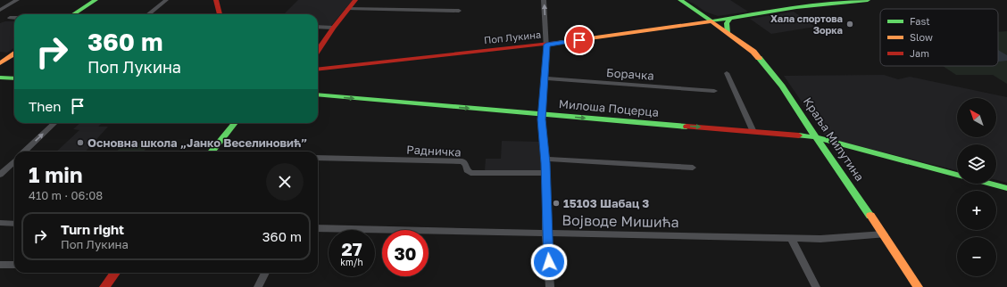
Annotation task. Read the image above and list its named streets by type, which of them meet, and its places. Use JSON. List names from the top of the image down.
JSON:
{
  "streets": {
    "street": [
      "Поп Лукина",
      "Борачка",
      "Милоша Поцерца",
      "Краља Милутина",
      "Радничка",
      "Војводе Мишића"
    ]
  },
  "crossings": [
    ["Поп Лукина", "Краља Милутина"],
    ["Милоша Поцерца", "Краља Милутина"],
    ["Краља Милутина", "Војводе Мишића"]
  ],
  "places": ["Хала спортова Зорка", "Основна школа „Јанко Веселиновић”", "15103 Шабац 3"],
  "legend": ["Fast", "Slow", "Jam"],
  "north": "top left",
  "page": {
    "turn": ["360 m", "Поп Лукина"],
    "then": "Then",
    "map_buttons": ["+", "−"],
    "heading": ["1 min", "410 m · 06:08"],
    "list": [
      {
        "name": "Turn right",
        "note": "Поп Лукина",
        "value": "360 m"
      }
    ],
    "speed": "27 km/h",
    "limit": "30"
  }
}
